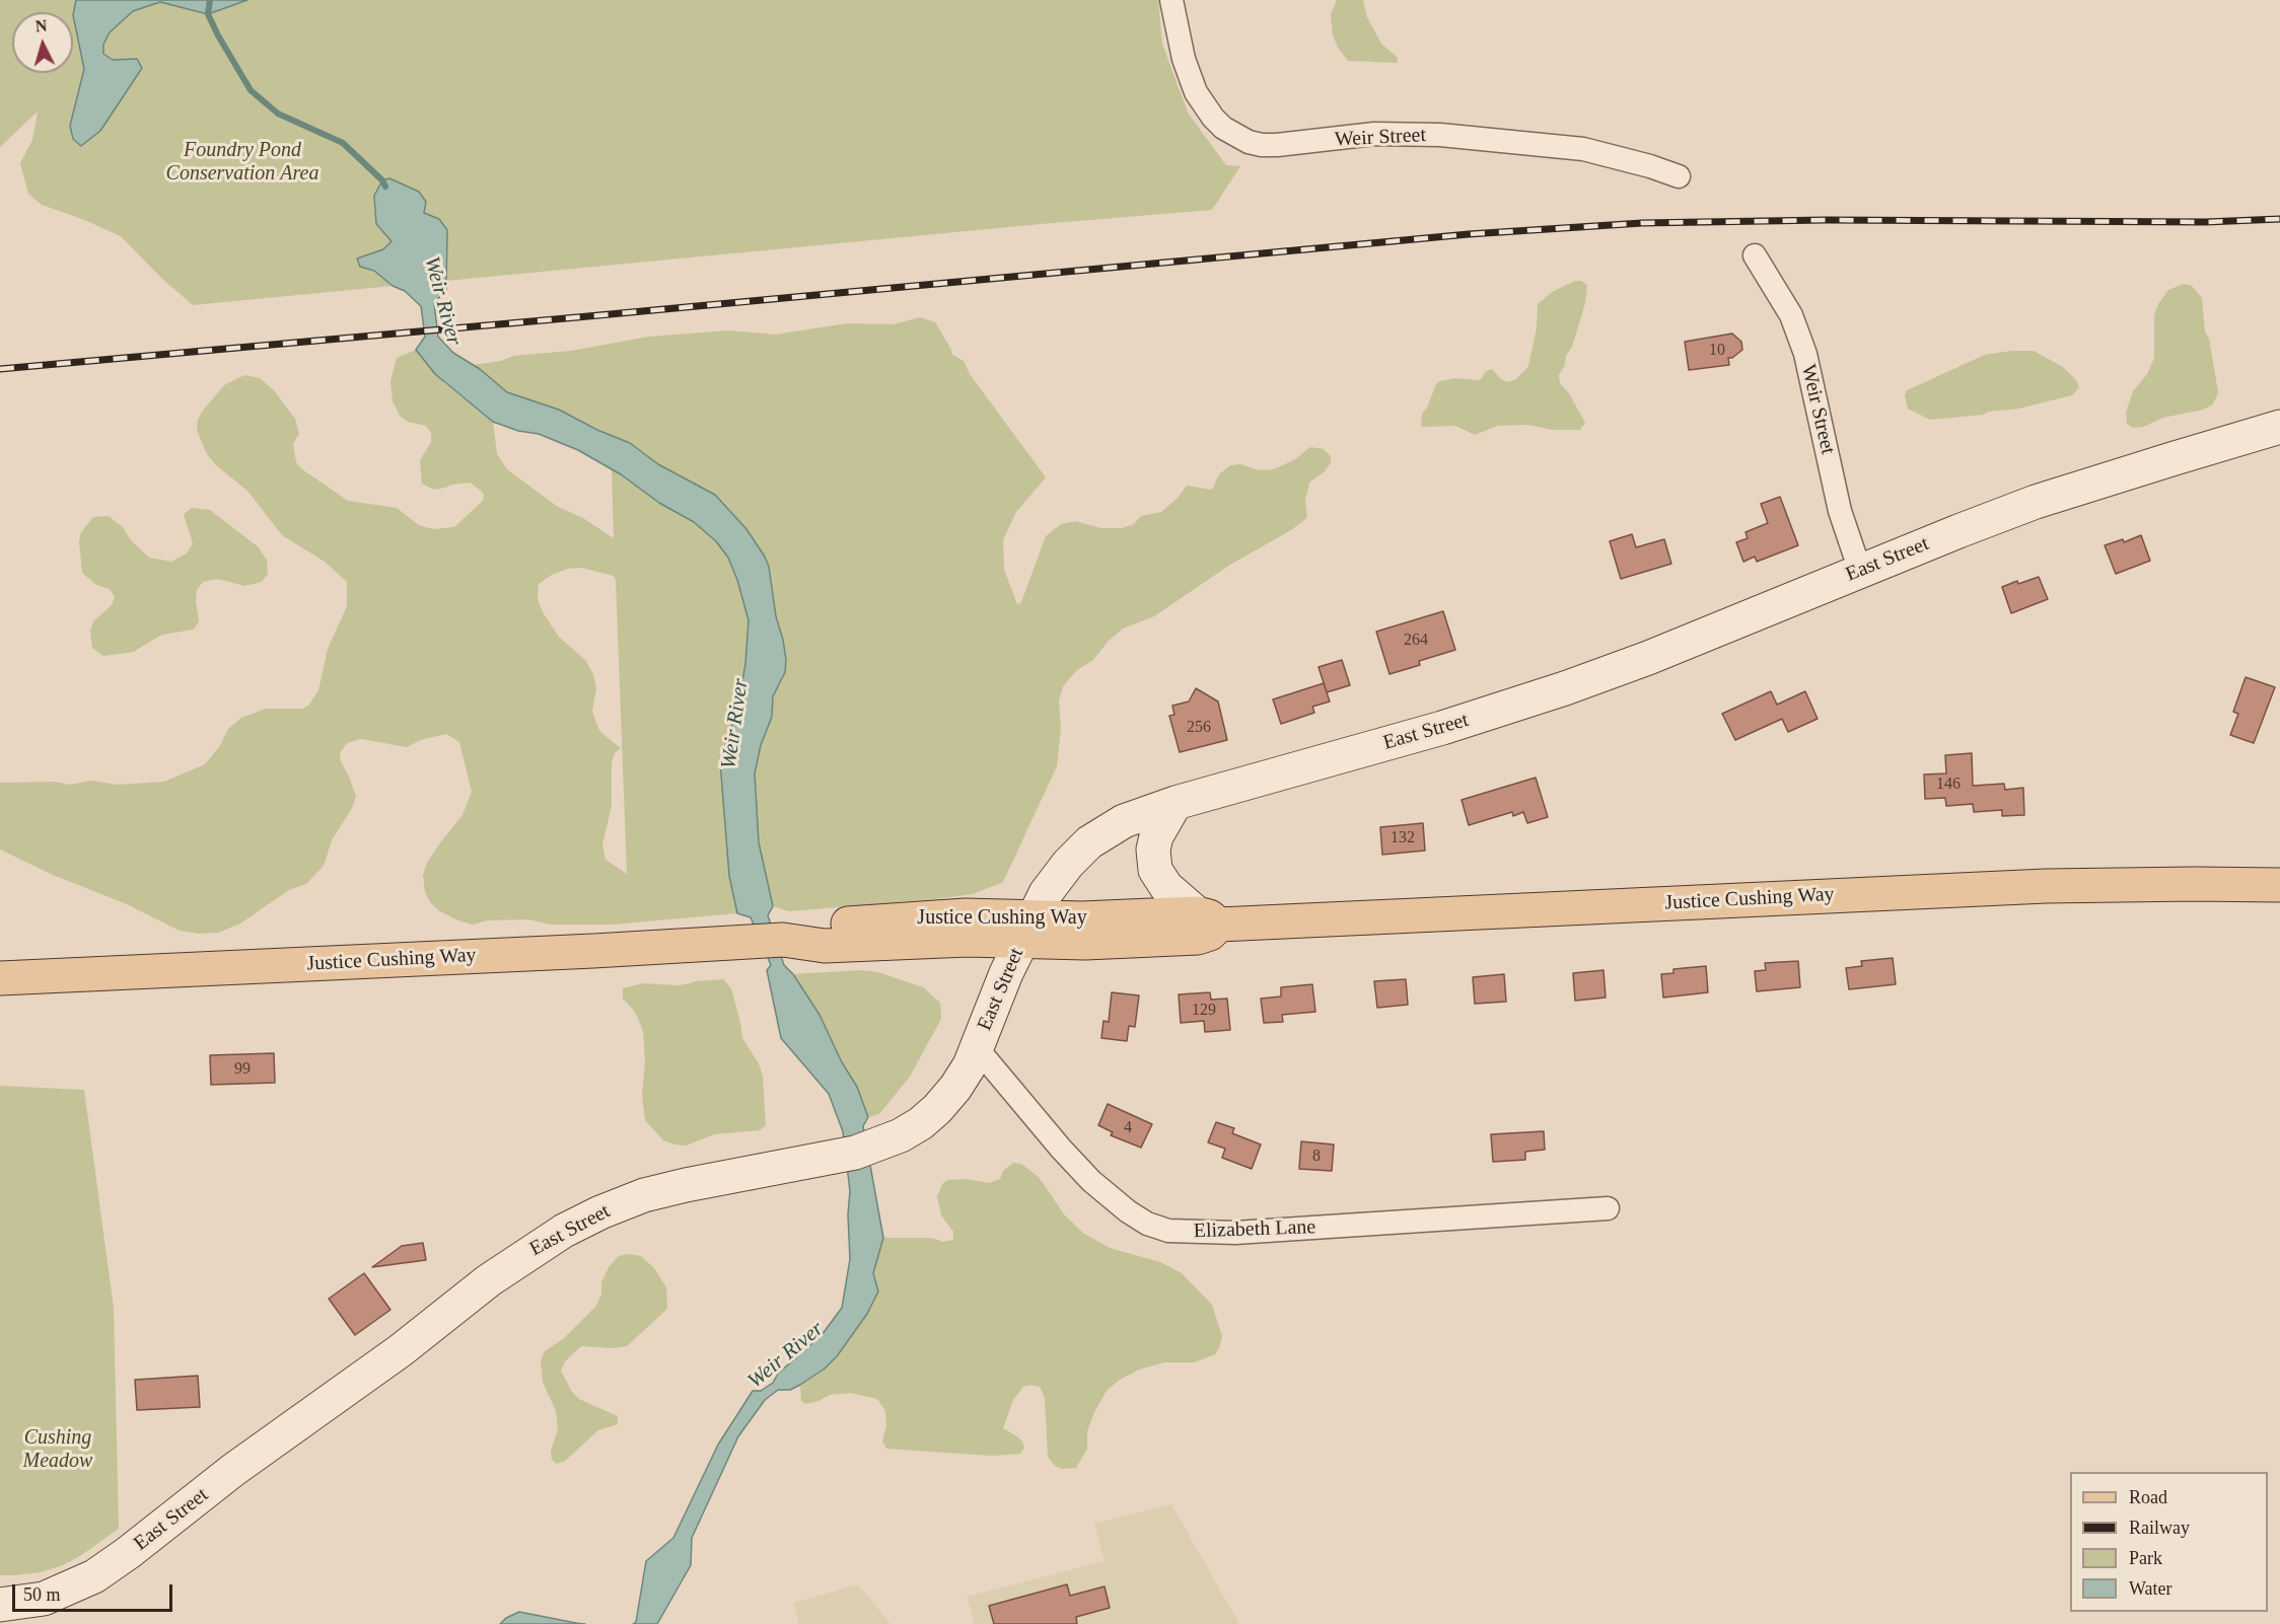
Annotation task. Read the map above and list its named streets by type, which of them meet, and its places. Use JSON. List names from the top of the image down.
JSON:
{
  "streets": {
    "main road": ["East Street", "Justice Cushing Way"],
    "street": ["Weir Street", "Elizabeth Lane"]
  },
  "crossings": [
    ["Weir Street", "East Street"],
    ["East Street", "Justice Cushing Way"],
    ["East Street", "Elizabeth Lane"]
  ],
  "water": ["Weir River"],
  "parks": ["Foundry Pond Conservation Area", "Cushing Meadow"],
  "house_numbers": [
    "10",
    "264",
    "256",
    "146",
    "132",
    "129",
    "99",
    "4",
    "8"
  ],
  "legend": [
    "Road",
    "Railway",
    "Park",
    "Water"
  ],
  "scale_bar": "50 m",
  "north": "top"
}
